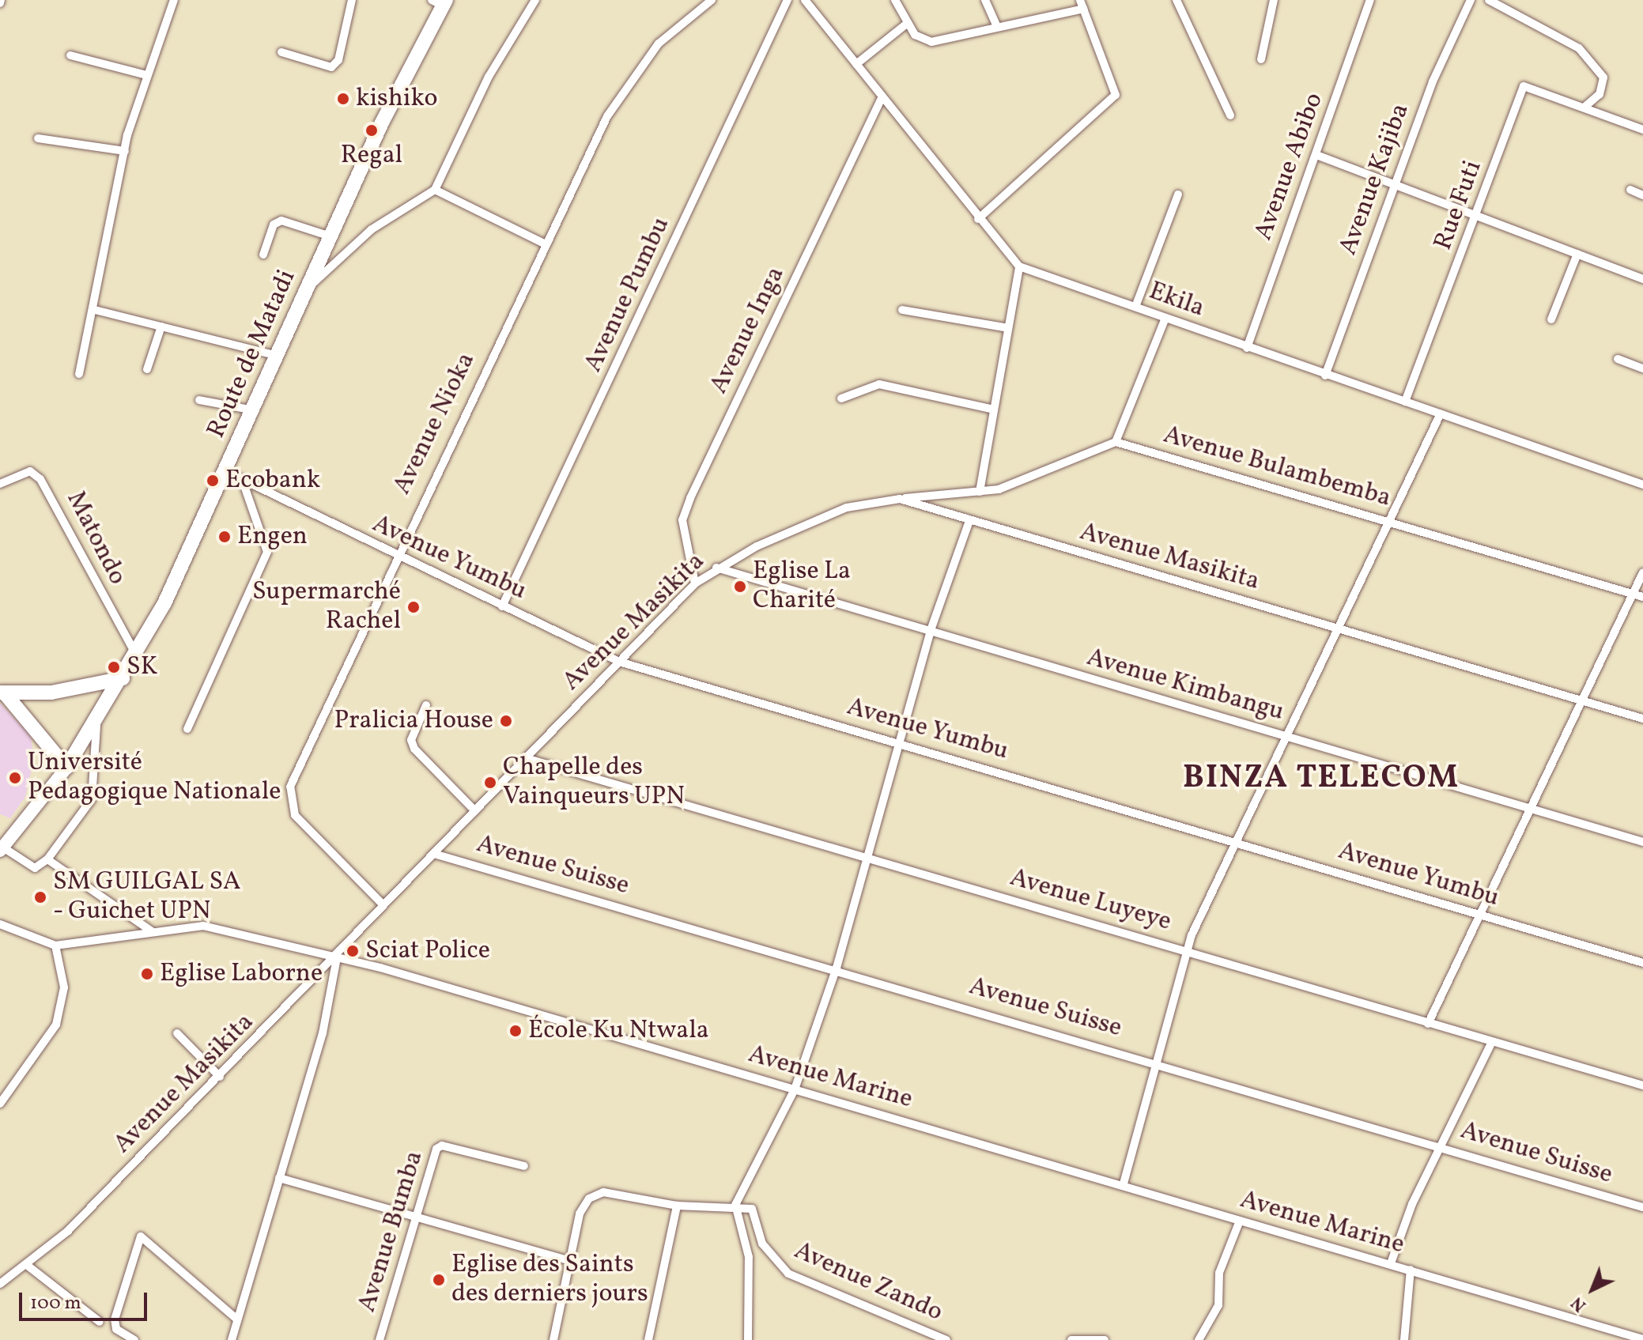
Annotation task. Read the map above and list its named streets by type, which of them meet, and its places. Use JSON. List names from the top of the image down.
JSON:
{
  "streets": {
    "highway": ["Route de Matadi"],
    "street": [
      "Avenue Abibo",
      "Avenue Kajiba",
      "Rue Futi",
      "Avenue Pumbu",
      "Ekila",
      "Avenue Inga",
      "Avenue Nioka",
      "Avenue Bulambemba",
      "Matondo",
      "Avenue Masikita",
      "Avenue Yumbu",
      "Avenue Kimbangu",
      "Avenue Suisse",
      "Avenue Luyeye",
      "Avenue Marine",
      "Avenue Bumba",
      "Avenue Zando"
    ]
  },
  "crossings": [
    ["Avenue Abibo", "Ekila"],
    ["Avenue Kajiba", "Ekila"],
    ["Rue Futi", "Ekila"],
    ["Avenue Pumbu", "Avenue Yumbu"],
    ["Ekila", "Avenue Inga"],
    ["Avenue Inga", "Avenue Masikita"],
    ["Route de Matadi", "Matondo"],
    ["Route de Matadi", "Avenue Yumbu"],
    ["Avenue Nioka", "Avenue Masikita"],
    ["Avenue Nioka", "Avenue Yumbu"],
    ["Avenue Masikita", "Avenue Yumbu"],
    ["Avenue Masikita", "Avenue Kimbangu"],
    ["Avenue Masikita", "Avenue Suisse"],
    ["Avenue Masikita", "Avenue Luyeye"],
    ["Avenue Masikita", "Avenue Marine"]
  ],
  "districts": ["BINZA TELECOM"],
  "places": [
    "kishiko",
    "Regal",
    "Ecobank",
    "Engen",
    "Eglise La Charité",
    "Supermarché Rachel",
    "SK",
    "Pralicia House",
    "Université Pedagogique Nationale",
    "Chapelle des Vainqueurs UPN",
    "SM GUILGAL SA - Guichet UPN",
    "Sciat Police",
    "Eglise Laborne",
    "École Ku Ntwala",
    "Eglise des Saints des derniers jours"
  ],
  "scale_bar": "100 m",
  "north": "bottom left"
}
